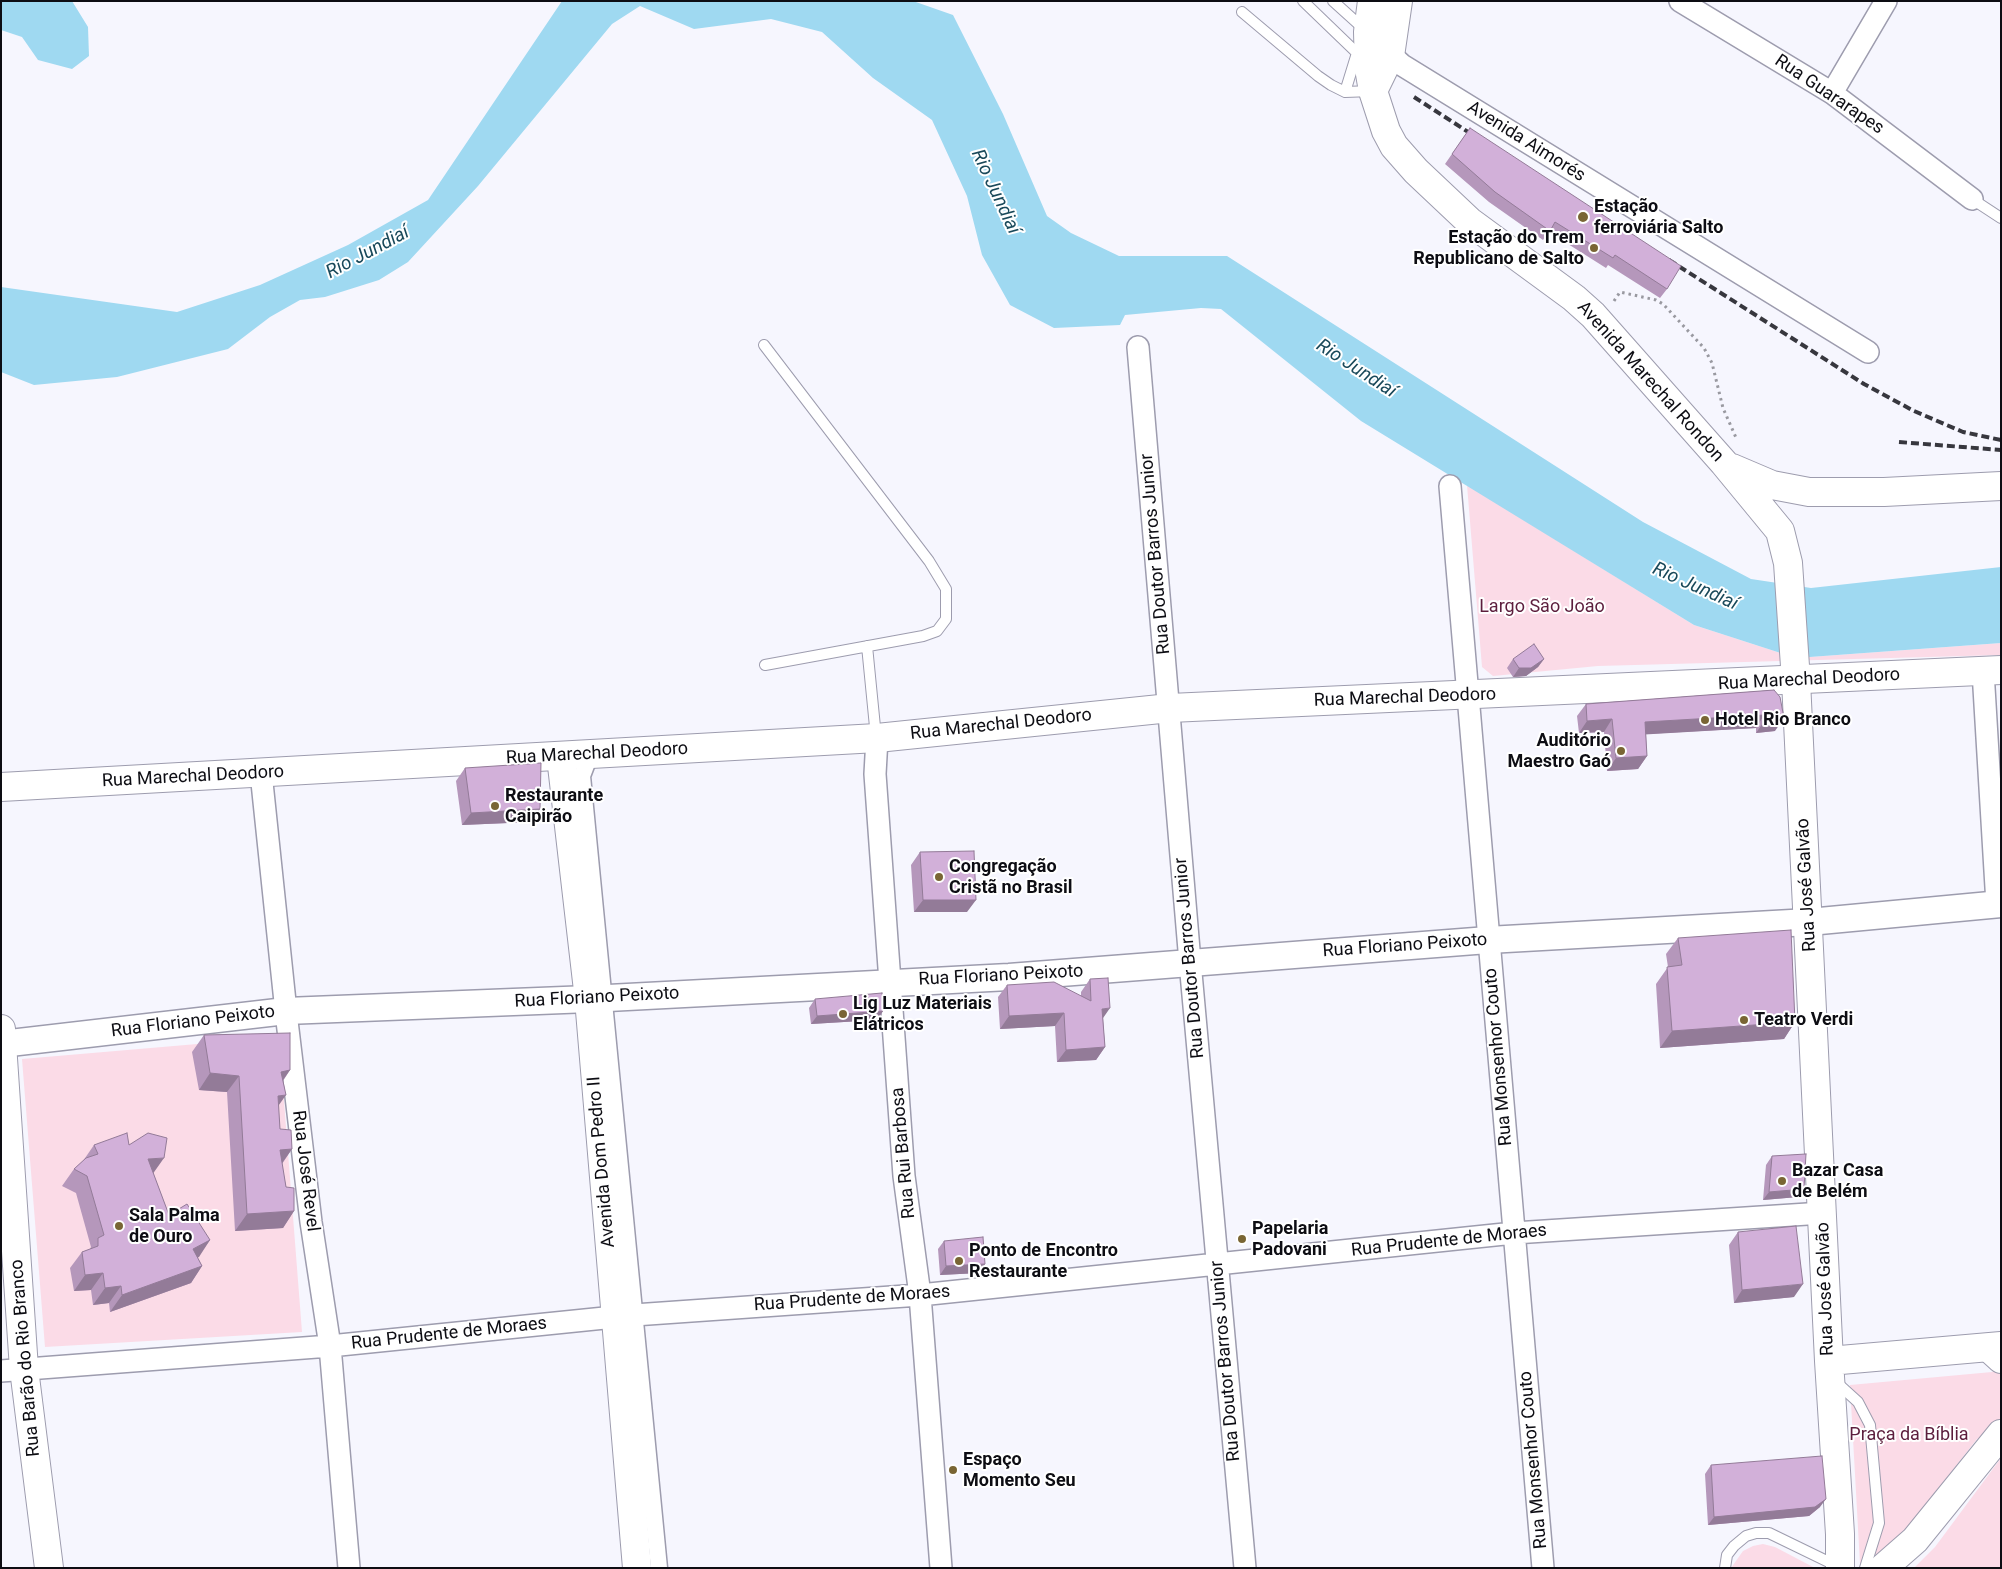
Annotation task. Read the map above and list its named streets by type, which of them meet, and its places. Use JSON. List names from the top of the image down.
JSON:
{
  "streets": {
    "main road": [
      "Avenida Marechal Rondon",
      "Rua Marechal Deodoro",
      "Rua José Galvão",
      "Avenida Dom Pedro II",
      "Rua Barão do Rio Branco"
    ],
    "street": [
      "Rua Guararapes",
      "Avenida Aimorés",
      "Rua Doutor Barros Junior",
      "Rua Floriano Peixoto",
      "Rua Monsenhor Couto",
      "Rua Rui Barbosa",
      "Rua José Revel",
      "Rua Prudente de Moraes"
    ]
  },
  "crossings": [
    ["Avenida Aimorés", "Avenida Marechal Rondon"],
    ["Avenida Marechal Rondon", "Rua Marechal Deodoro"],
    ["Avenida Marechal Rondon", "Rua José Galvão"],
    ["Rua Doutor Barros Junior", "Rua Marechal Deodoro"],
    ["Rua Doutor Barros Junior", "Rua Floriano Peixoto"],
    ["Rua Doutor Barros Junior", "Rua Prudente de Moraes"],
    ["Rua Marechal Deodoro", "Rua José Galvão"],
    ["Rua Marechal Deodoro", "Rua Monsenhor Couto"],
    ["Rua Marechal Deodoro", "Rua Rui Barbosa"],
    ["Rua Marechal Deodoro", "Avenida Dom Pedro II"],
    ["Rua Marechal Deodoro", "Rua José Revel"],
    ["Rua José Galvão", "Rua Floriano Peixoto"],
    ["Rua José Galvão", "Rua Prudente de Moraes"],
    ["Rua Floriano Peixoto", "Rua Monsenhor Couto"],
    ["Rua Floriano Peixoto", "Rua Rui Barbosa"],
    ["Rua Floriano Peixoto", "Avenida Dom Pedro II"],
    ["Rua Floriano Peixoto", "Rua José Revel"],
    ["Rua Floriano Peixoto", "Rua Barão do Rio Branco"],
    ["Rua Monsenhor Couto", "Rua Prudente de Moraes"],
    ["Rua Rui Barbosa", "Rua Prudente de Moraes"],
    ["Avenida Dom Pedro II", "Rua Prudente de Moraes"],
    ["Rua José Revel", "Rua Prudente de Moraes"],
    ["Rua Prudente de Moraes", "Rua Barão do Rio Branco"]
  ],
  "water": ["Rio Jundiaí"],
  "parks": ["Largo São João", "Praça da Bíblia"],
  "places": [
    "Estação ferroviária Salto",
    "Estação do Trem Republicano de Salto",
    "Hotel Rio Branco",
    "Auditório Maestro Gaó",
    "Restaurante Caipirão",
    "Congregação Cristã no Brasil",
    "Lig Luz Materiais Elátricos",
    "Teatro Verdi",
    "Bazar Casa de Belém",
    "Sala Palma de Ouro",
    "Papelaria Padovani",
    "Ponto de Encontro Restaurante",
    "Espaço Momento Seu"
  ]
}
